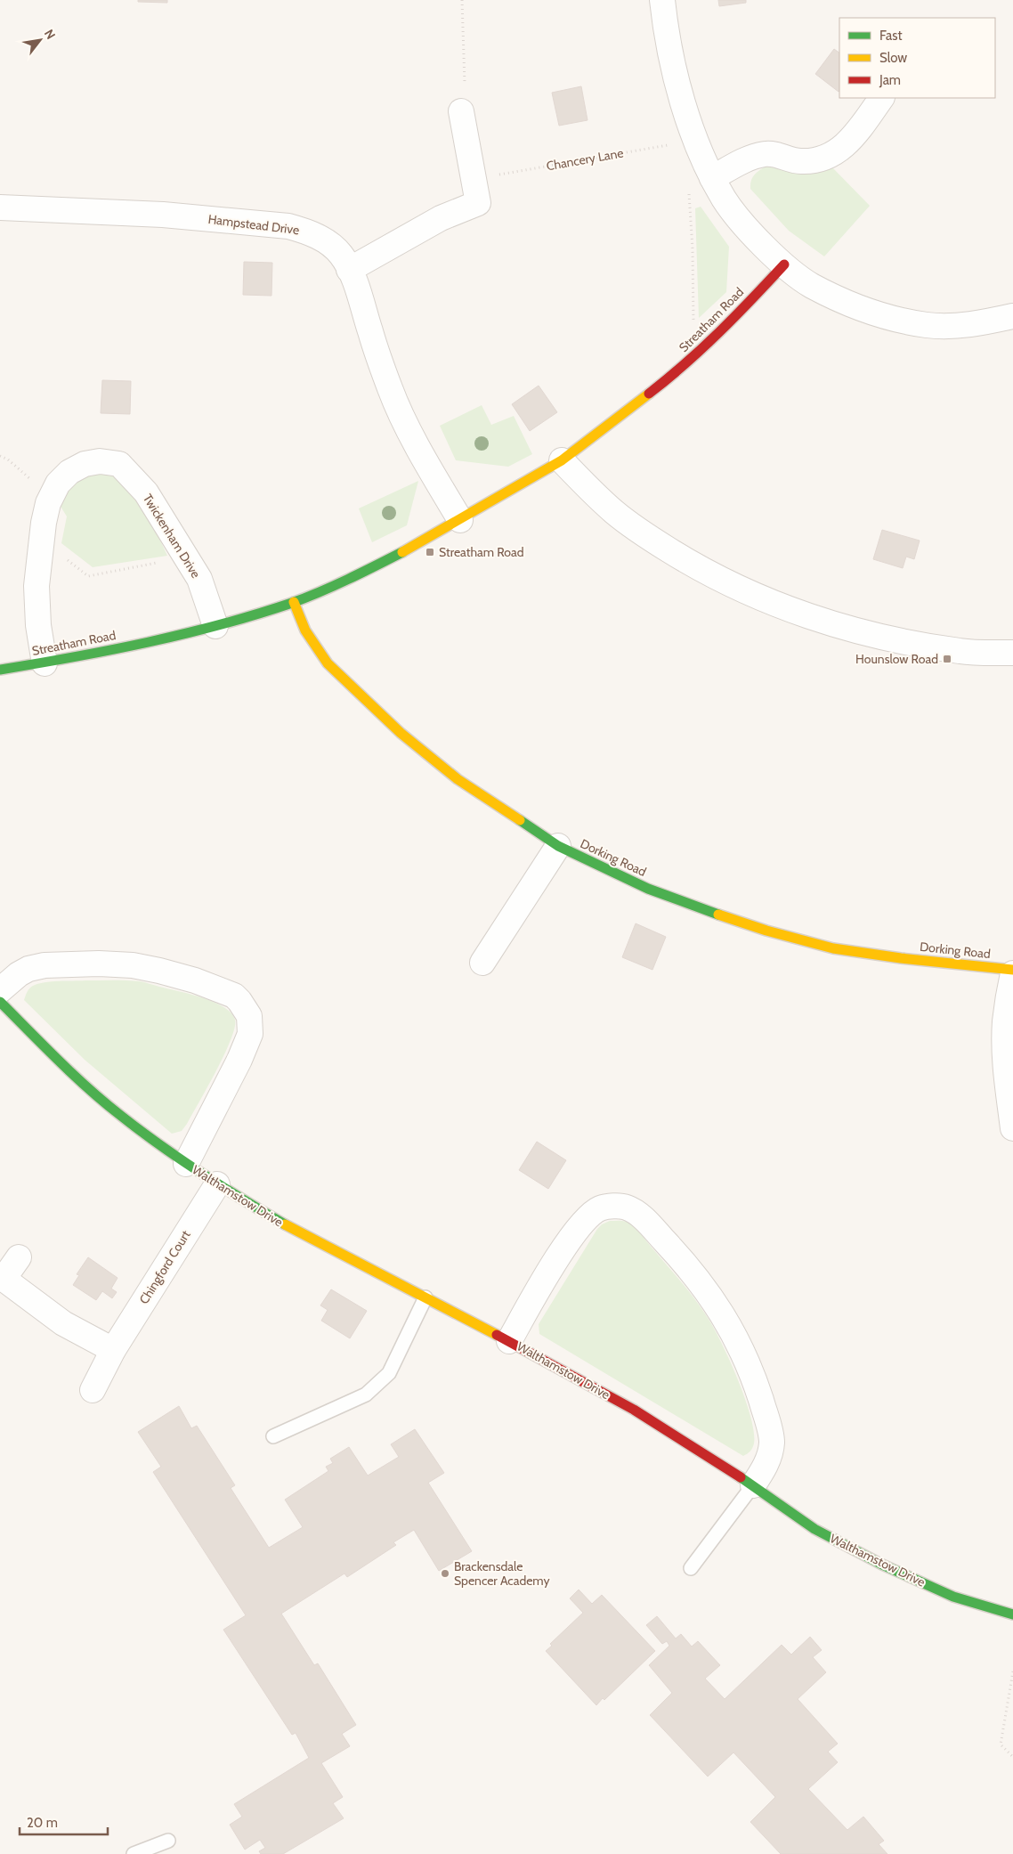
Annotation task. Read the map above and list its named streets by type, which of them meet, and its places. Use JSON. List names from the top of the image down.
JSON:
{
  "streets": {
    "street": [
      "Hampstead Drive",
      "Streatham Road",
      "Twickenham Drive",
      "Dorking Road",
      "Walthamstow Drive",
      "Chingford Court"
    ],
    "path": ["Chancery Lane"]
  },
  "crossings": [
    ["Hampstead Drive", "Streatham Road"],
    ["Streatham Road", "Twickenham Drive"],
    ["Streatham Road", "Dorking Road"],
    ["Walthamstow Drive", "Chingford Court"]
  ],
  "places": {
    "transit": ["Streatham Road", "Hounslow Road"],
    "other": ["Brackensdale Spencer Academy"]
  },
  "legend": ["Fast", "Slow", "Jam"],
  "scale_bar": "20 m",
  "north": "top right"
}
